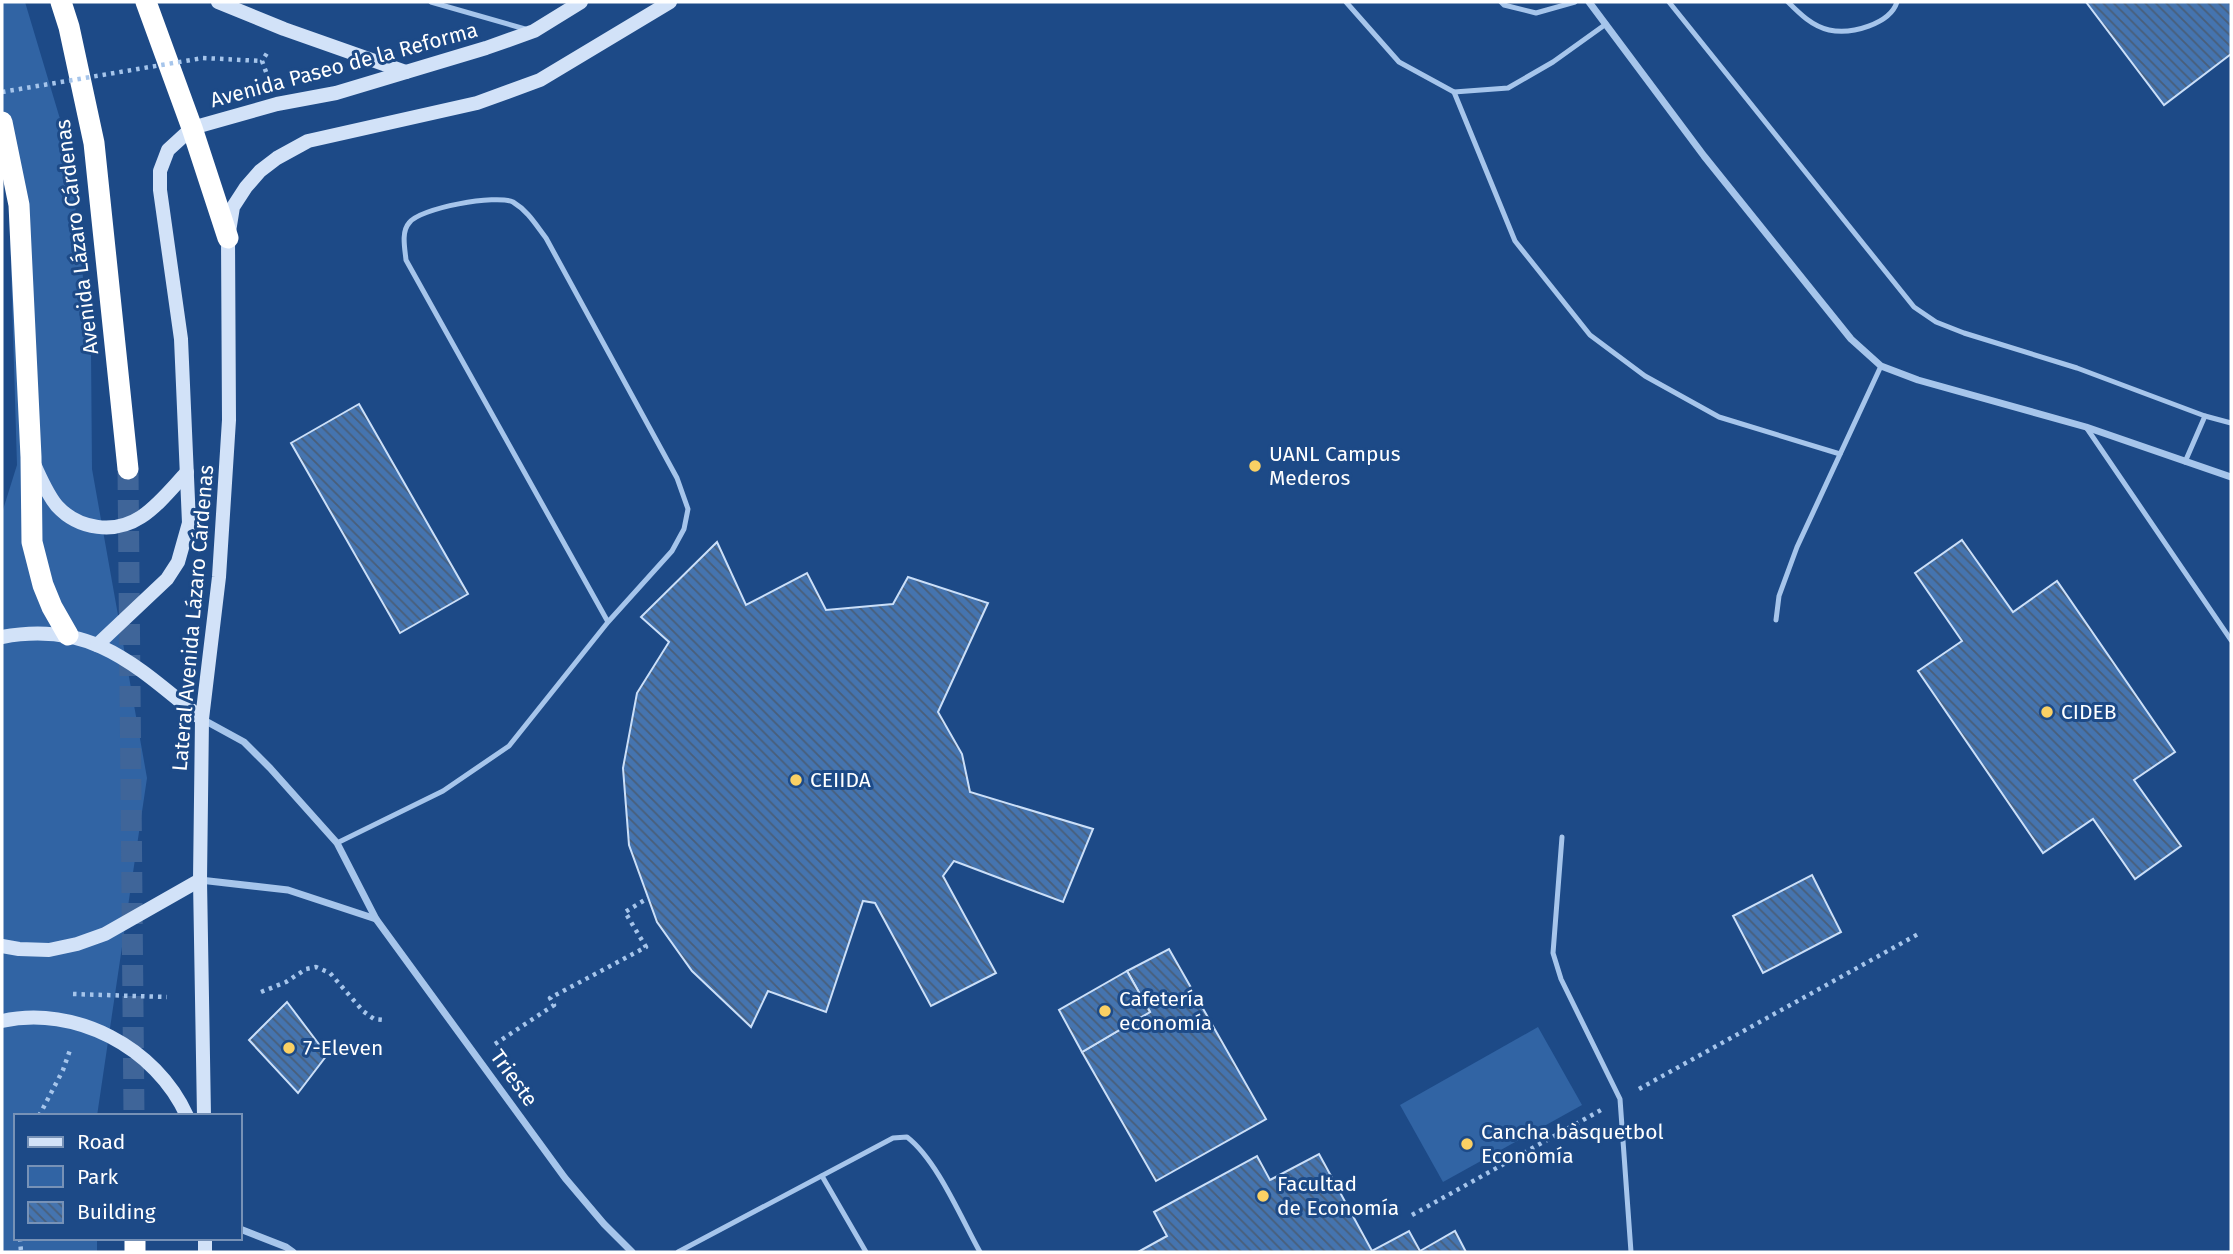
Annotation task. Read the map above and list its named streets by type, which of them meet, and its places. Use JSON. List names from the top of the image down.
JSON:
{
  "streets": {
    "highway": ["Avenida Lázaro Cárdenas"],
    "street": ["Avenida Paseo de la Reforma", "Lateral Avenida Lázaro Cárdenas", "Trieste"]
  },
  "crossings": [
    ["Lateral Avenida Lázaro Cárdenas", "Trieste"]
  ],
  "places": [
    "UANL Campus Mederos",
    "CIDEB",
    "CEIIDA",
    "Cafetería economía",
    "7-Eleven",
    "Cancha bàsquetbol Economía",
    "Facultad de Economía"
  ],
  "legend": ["Road", "Park", "Building"]
}
